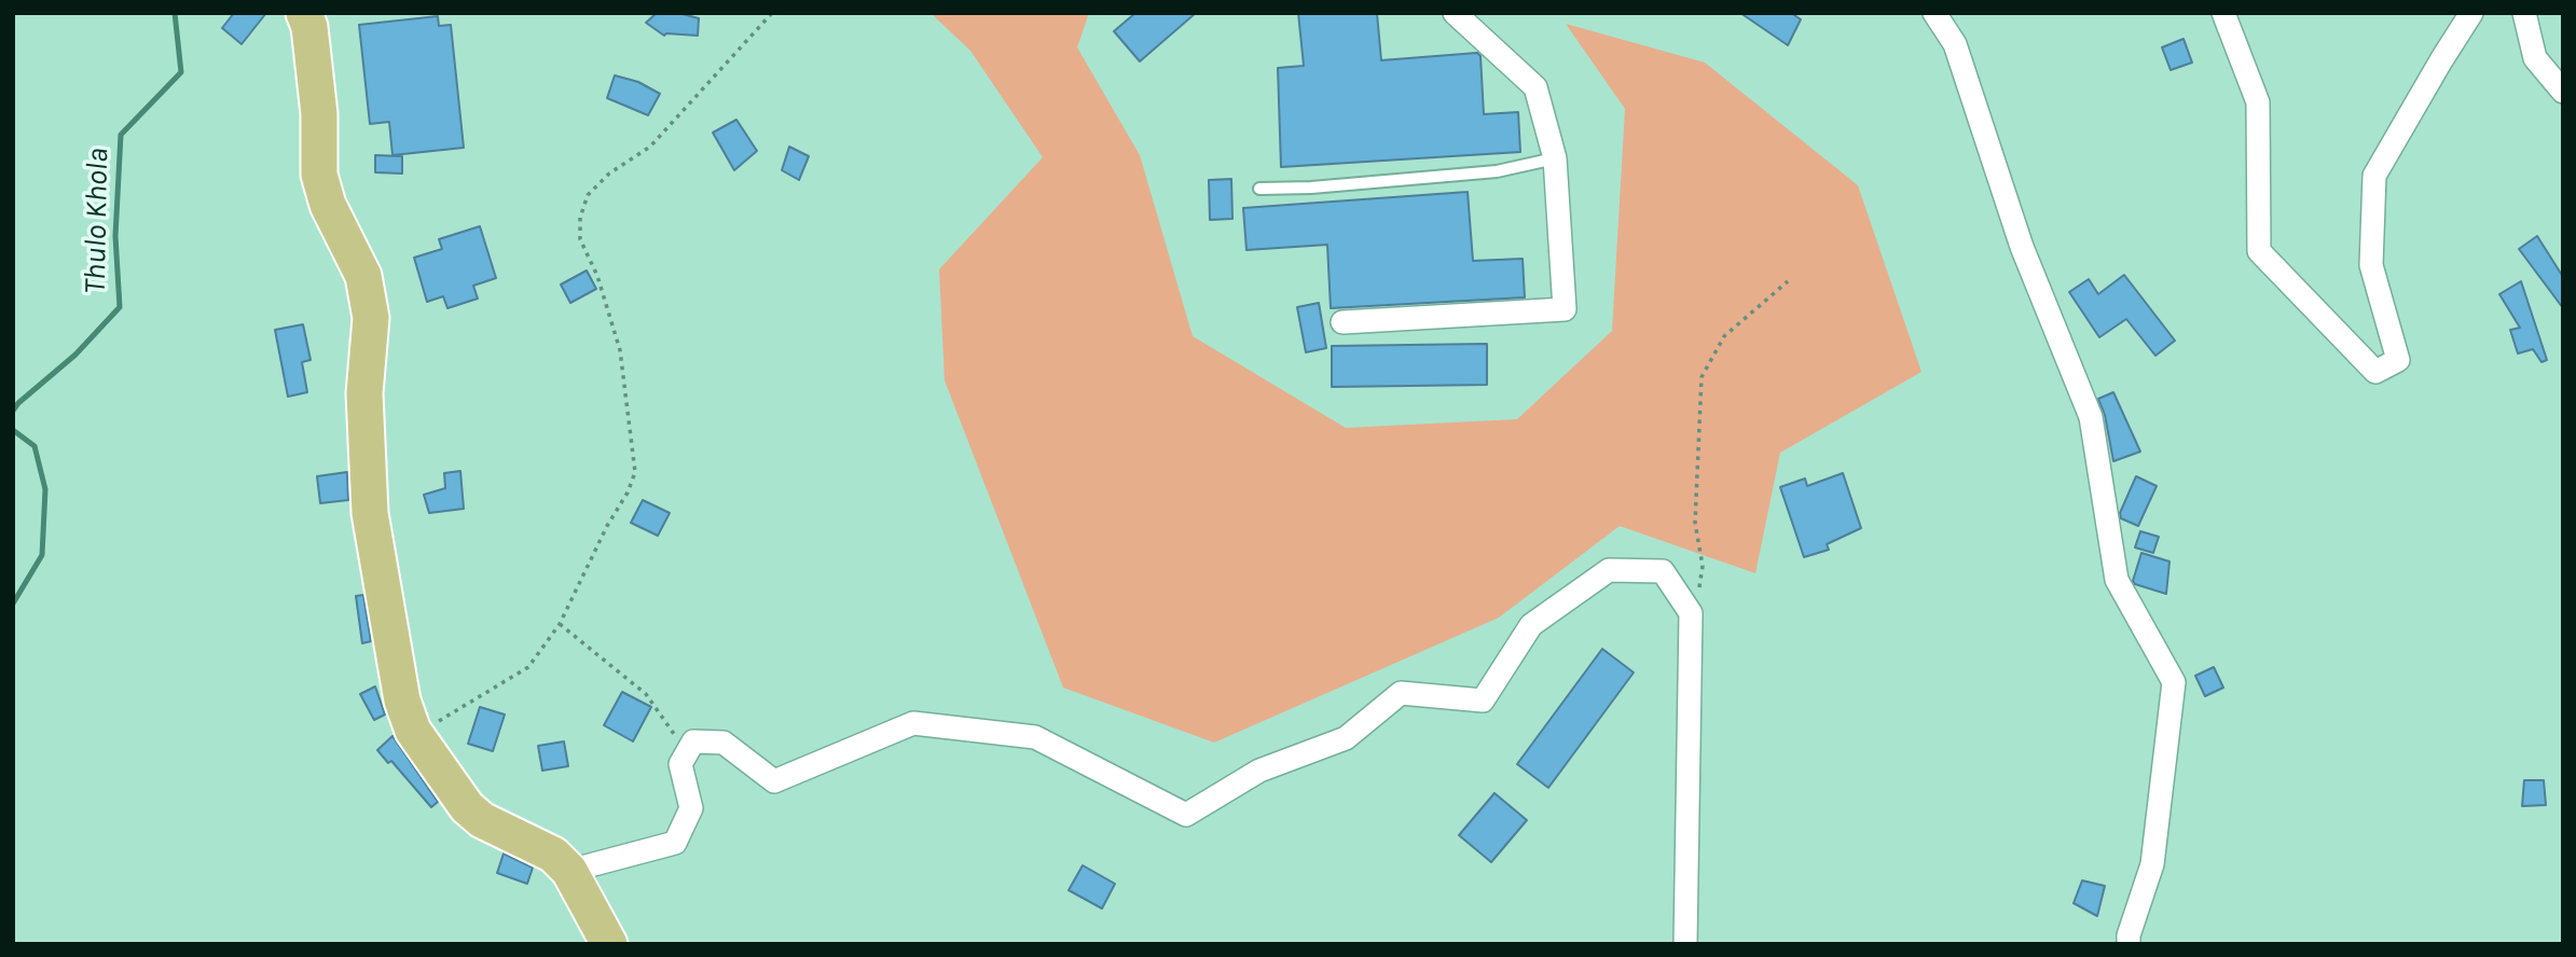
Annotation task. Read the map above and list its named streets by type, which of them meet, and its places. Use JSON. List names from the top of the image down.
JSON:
{
  "water": ["Thulo Khola"]
}
